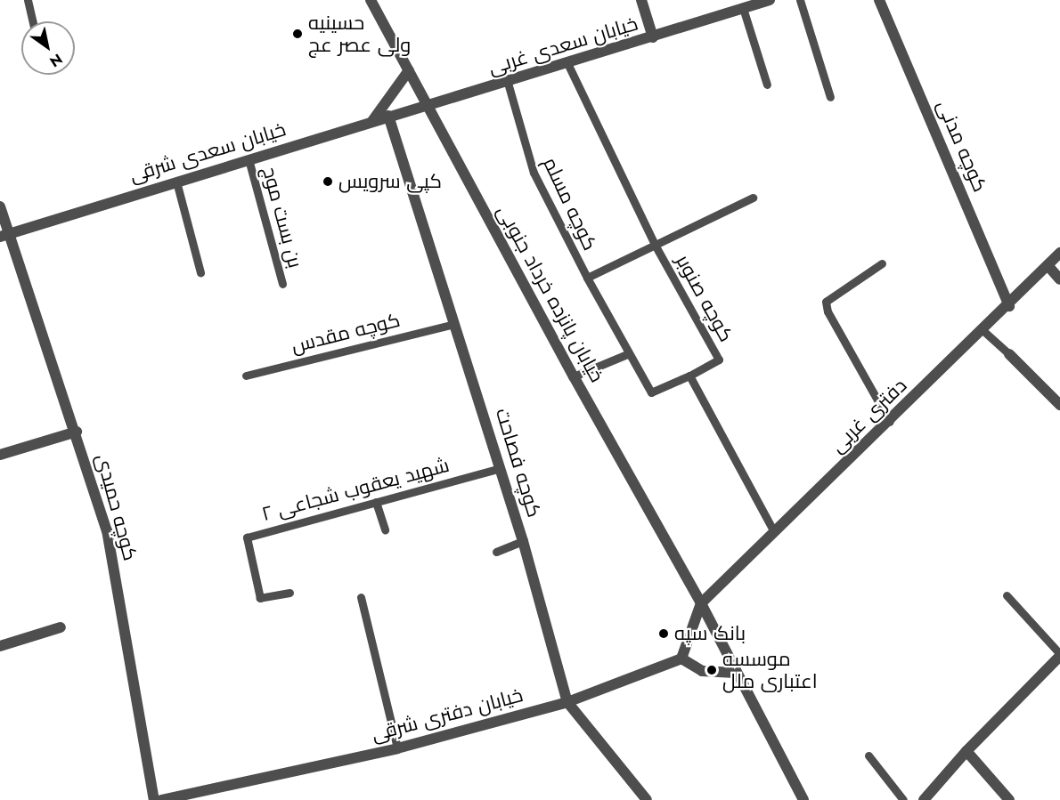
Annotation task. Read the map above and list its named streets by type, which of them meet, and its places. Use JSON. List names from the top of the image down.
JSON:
{
  "streets": {
    "street": [
      "خیابان سعدی غربی",
      "کوچه مدنی",
      "خیابان سعدی شرقی",
      "خیابان پانزده خرداد جنوبی",
      "دفتری غربی",
      "کوچه فصاحت",
      "کوچه حمیدی",
      "خیابان دفتری شرقی"
    ],
    "lane": [
      "کوچه مسلم",
      "بن بست موج",
      "کوچه صنوبر",
      "کوچه مقدس",
      "شهید یعقوب شجاعی ۲"
    ]
  },
  "crossings": [
    ["خیابان سعدی غربی", "خیابان سعدی شرقی"],
    ["خیابان سعدی غربی", "کوچه مسلم"],
    ["خیابان سعدی غربی", "خیابان پانزده خرداد جنوبی"],
    ["خیابان سعدی غربی", "کوچه صنوبر"],
    ["کوچه مدنی", "دفتری غربی"],
    ["خیابان سعدی شرقی", "بن بست موج"],
    ["خیابان سعدی شرقی", "خیابان پانزده خرداد جنوبی"],
    ["خیابان سعدی شرقی", "کوچه فصاحت"],
    ["خیابان سعدی شرقی", "کوچه حمیدی"],
    ["کوچه مسلم", "کوچه صنوبر"],
    ["خیابان پانزده خرداد جنوبی", "دفتری غربی"],
    ["کوچه مقدس", "کوچه فصاحت"],
    ["کوچه فصاحت", "شهید یعقوب شجاعی ۲"],
    ["کوچه فصاحت", "خیابان دفتری شرقی"]
  ],
  "places": [
    "حسینیه ولی عصر عج",
    "کپی سرویس",
    "بانک سپه",
    "موسسه اعتباری ملل"
  ],
  "north": "bottom right"
}
